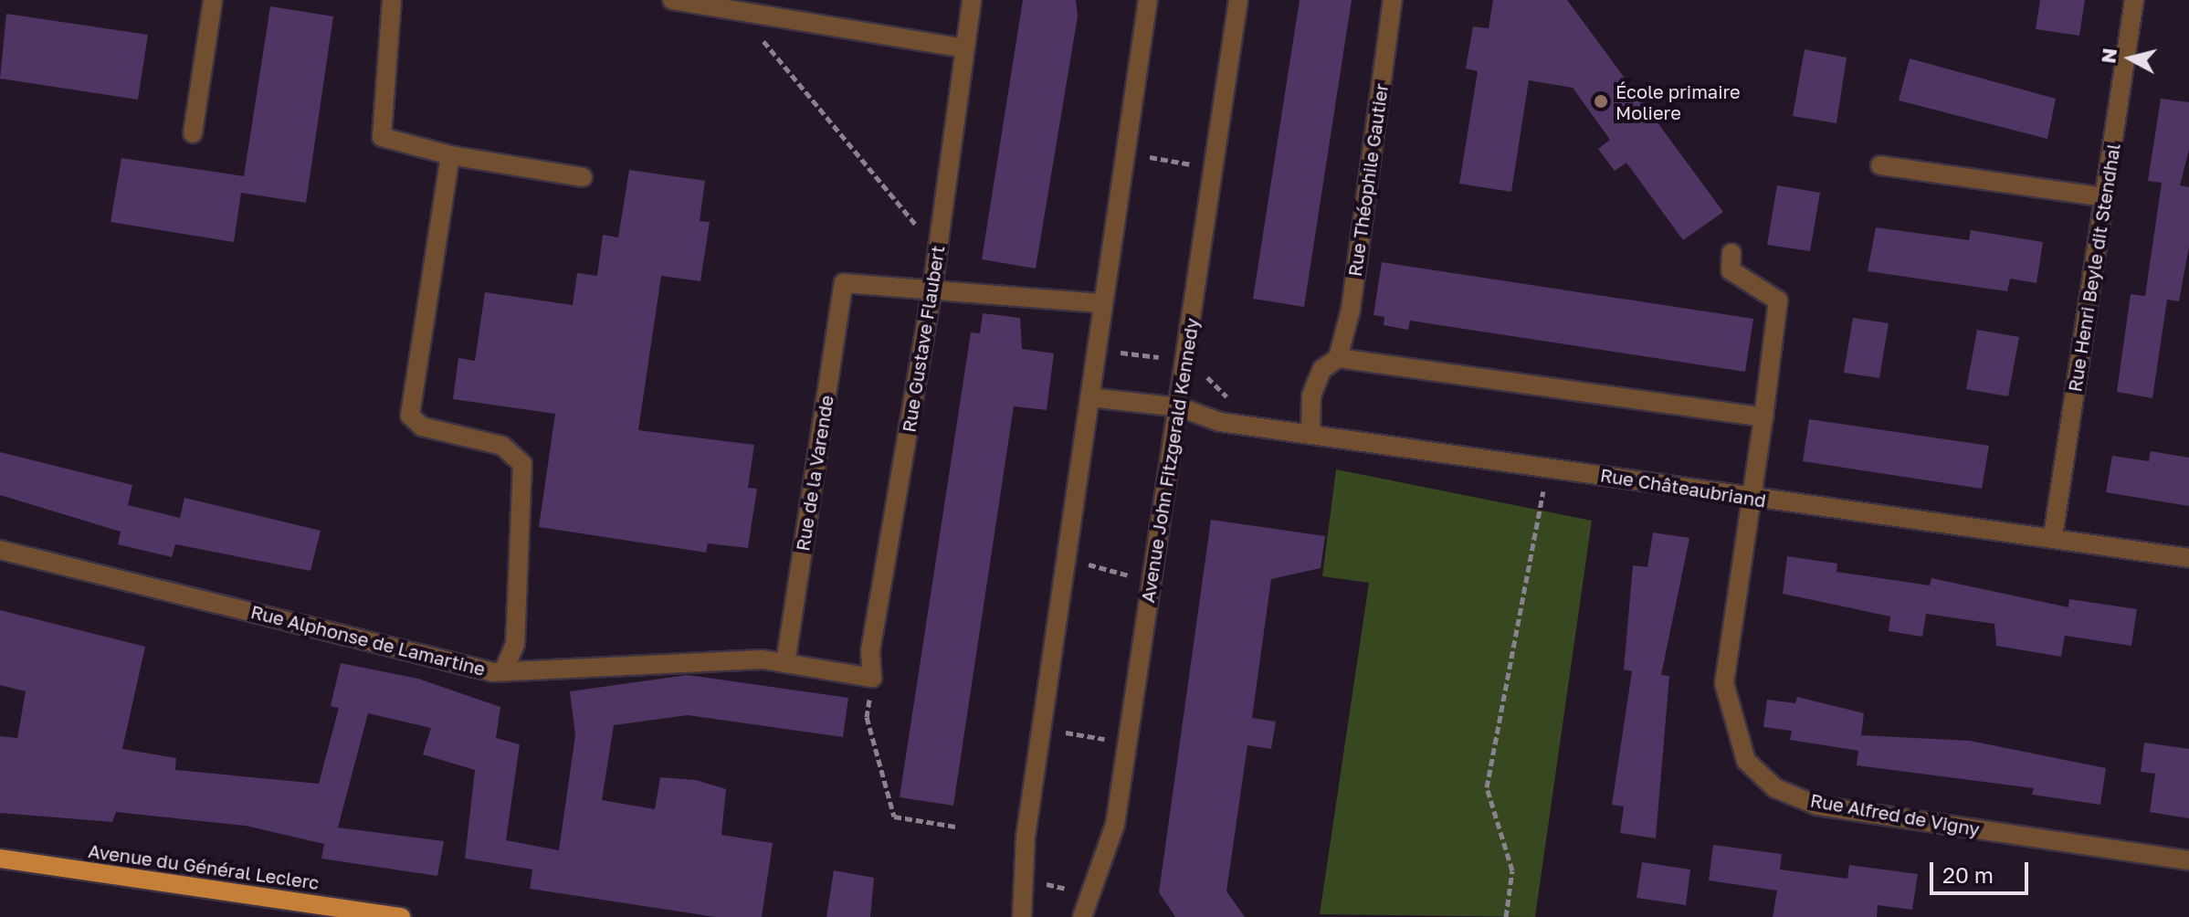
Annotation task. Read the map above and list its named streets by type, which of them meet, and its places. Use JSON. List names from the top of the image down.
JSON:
{
  "streets": {
    "main road": ["Avenue du Général Leclerc"],
    "street": [
      "Rue Théophile Gautier",
      "Rue Henri Beyle dit Stendhal",
      "Rue Gustave Flaubert",
      "Avenue John Fitzgerald Kennedy",
      "Rue de la Varende",
      "Rue Châteaubriand",
      "Rue Alphonse de Lamartine",
      "Rue Alfred de Vigny"
    ]
  },
  "crossings": [
    ["Rue Henri Beyle dit Stendhal", "Rue Châteaubriand"],
    ["Rue Gustave Flaubert", "Rue de la Varende"],
    ["Rue Gustave Flaubert", "Rue Alphonse de Lamartine"],
    ["Avenue John Fitzgerald Kennedy", "Rue Châteaubriand"],
    ["Rue de la Varende", "Rue Alphonse de Lamartine"],
    ["Rue Châteaubriand", "Rue Alfred de Vigny"]
  ],
  "places": ["École primaire Moliere"],
  "scale_bar": "20 m",
  "north": "left"
}
